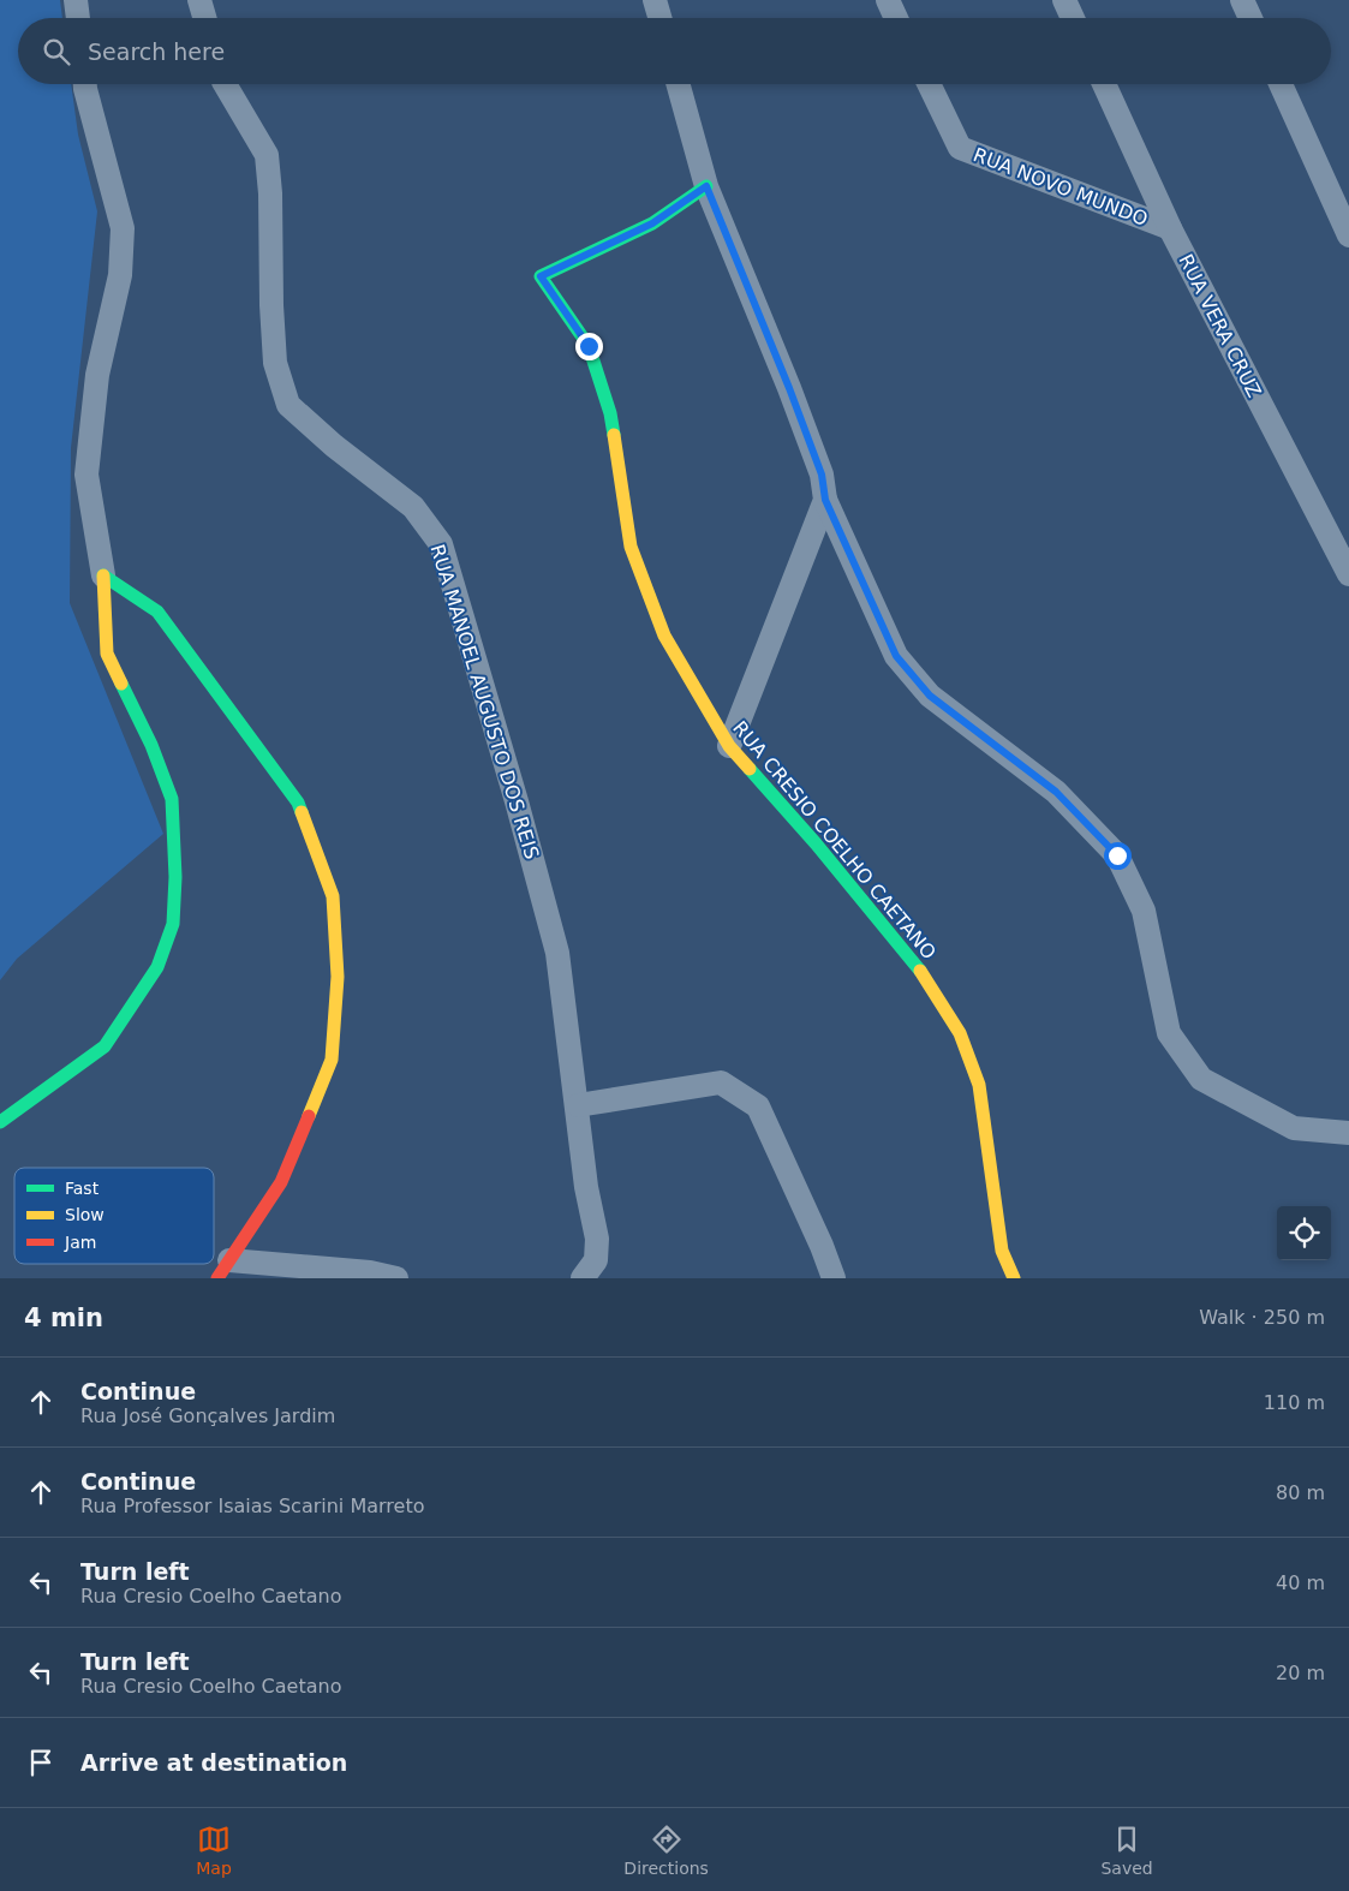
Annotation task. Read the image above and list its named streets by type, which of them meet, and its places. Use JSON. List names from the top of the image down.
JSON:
{
  "streets": {
    "street": [
      "RUA NOVO MUNDO",
      "RUA VERA CRUZ",
      "RUA MANOEL AUGUSTO DOS REIS",
      "RUA CRESIO COELHO CAETANO"
    ]
  },
  "crossings": [
    ["RUA NOVO MUNDO", "RUA VERA CRUZ"]
  ],
  "legend": ["Fast", "Slow", "Jam"],
  "page": {
    "search": "Search here",
    "heading": ["4 min", "Walk · 250 m"],
    "list": [
      ["Continue", "Rua José Gonçalves Jardim", "110 m"],
      ["Continue", "Rua Professor Isaias Scarini Marreto", "80 m"],
      ["Turn left", "Rua Cresio Coelho Caetano", "40 m"],
      ["Turn left", "Rua Cresio Coelho Caetano", "20 m"],
      "Arrive at destination"
    ],
    "nav": ["Map", "Directions", "Saved"]
  }
}
